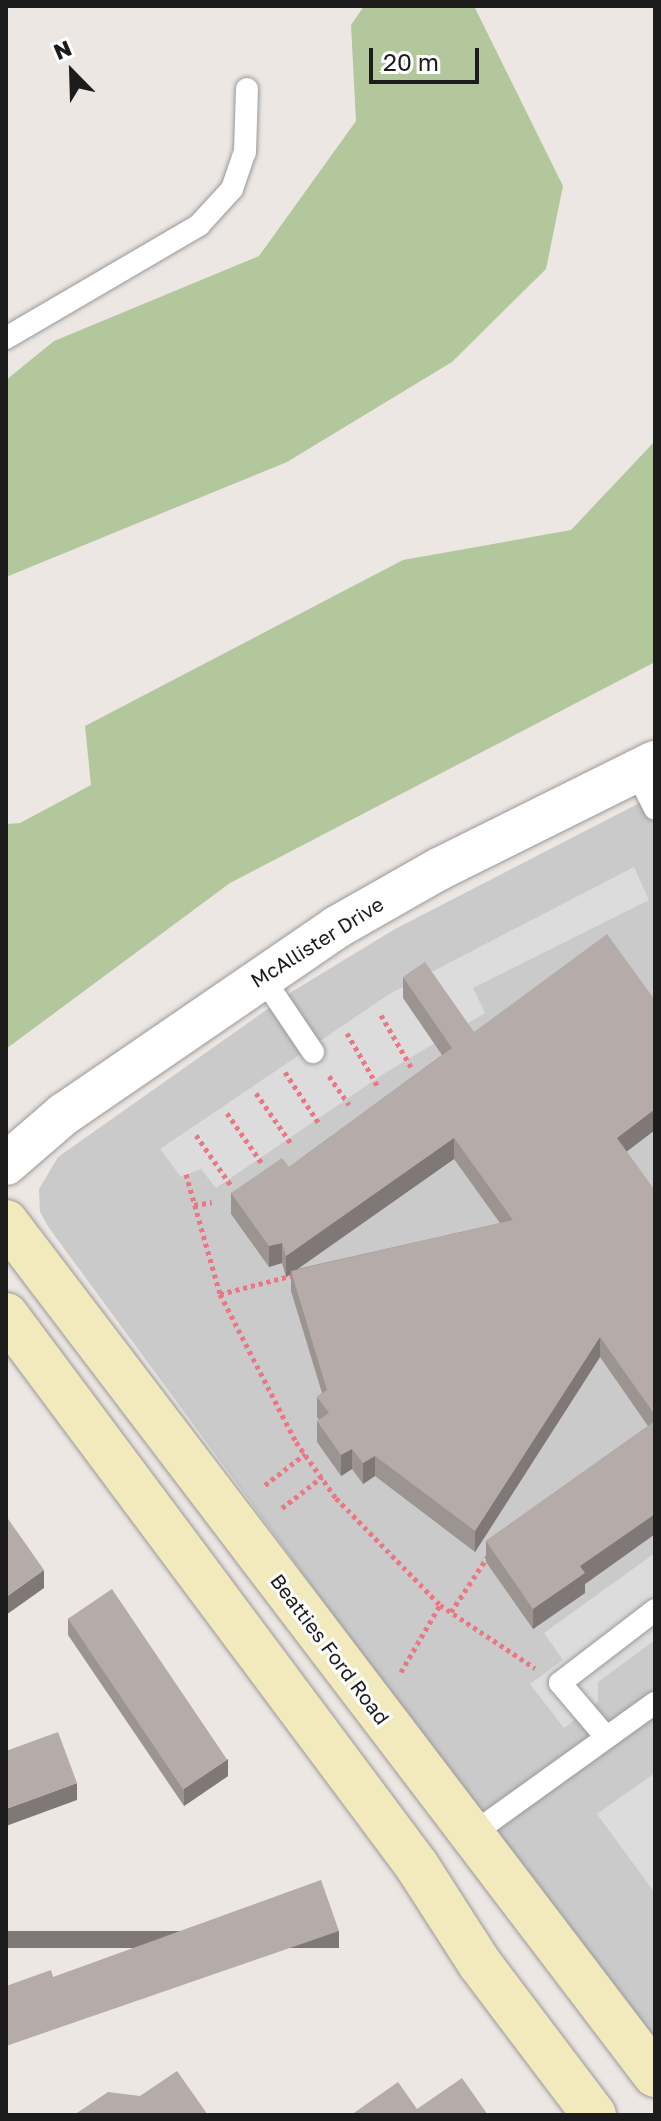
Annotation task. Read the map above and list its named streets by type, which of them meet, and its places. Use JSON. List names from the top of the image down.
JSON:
{
  "streets": {
    "main road": ["Beatties Ford Road"],
    "street": ["McAllister Drive"]
  },
  "scale_bar": "20 m",
  "north": "top left"
}
